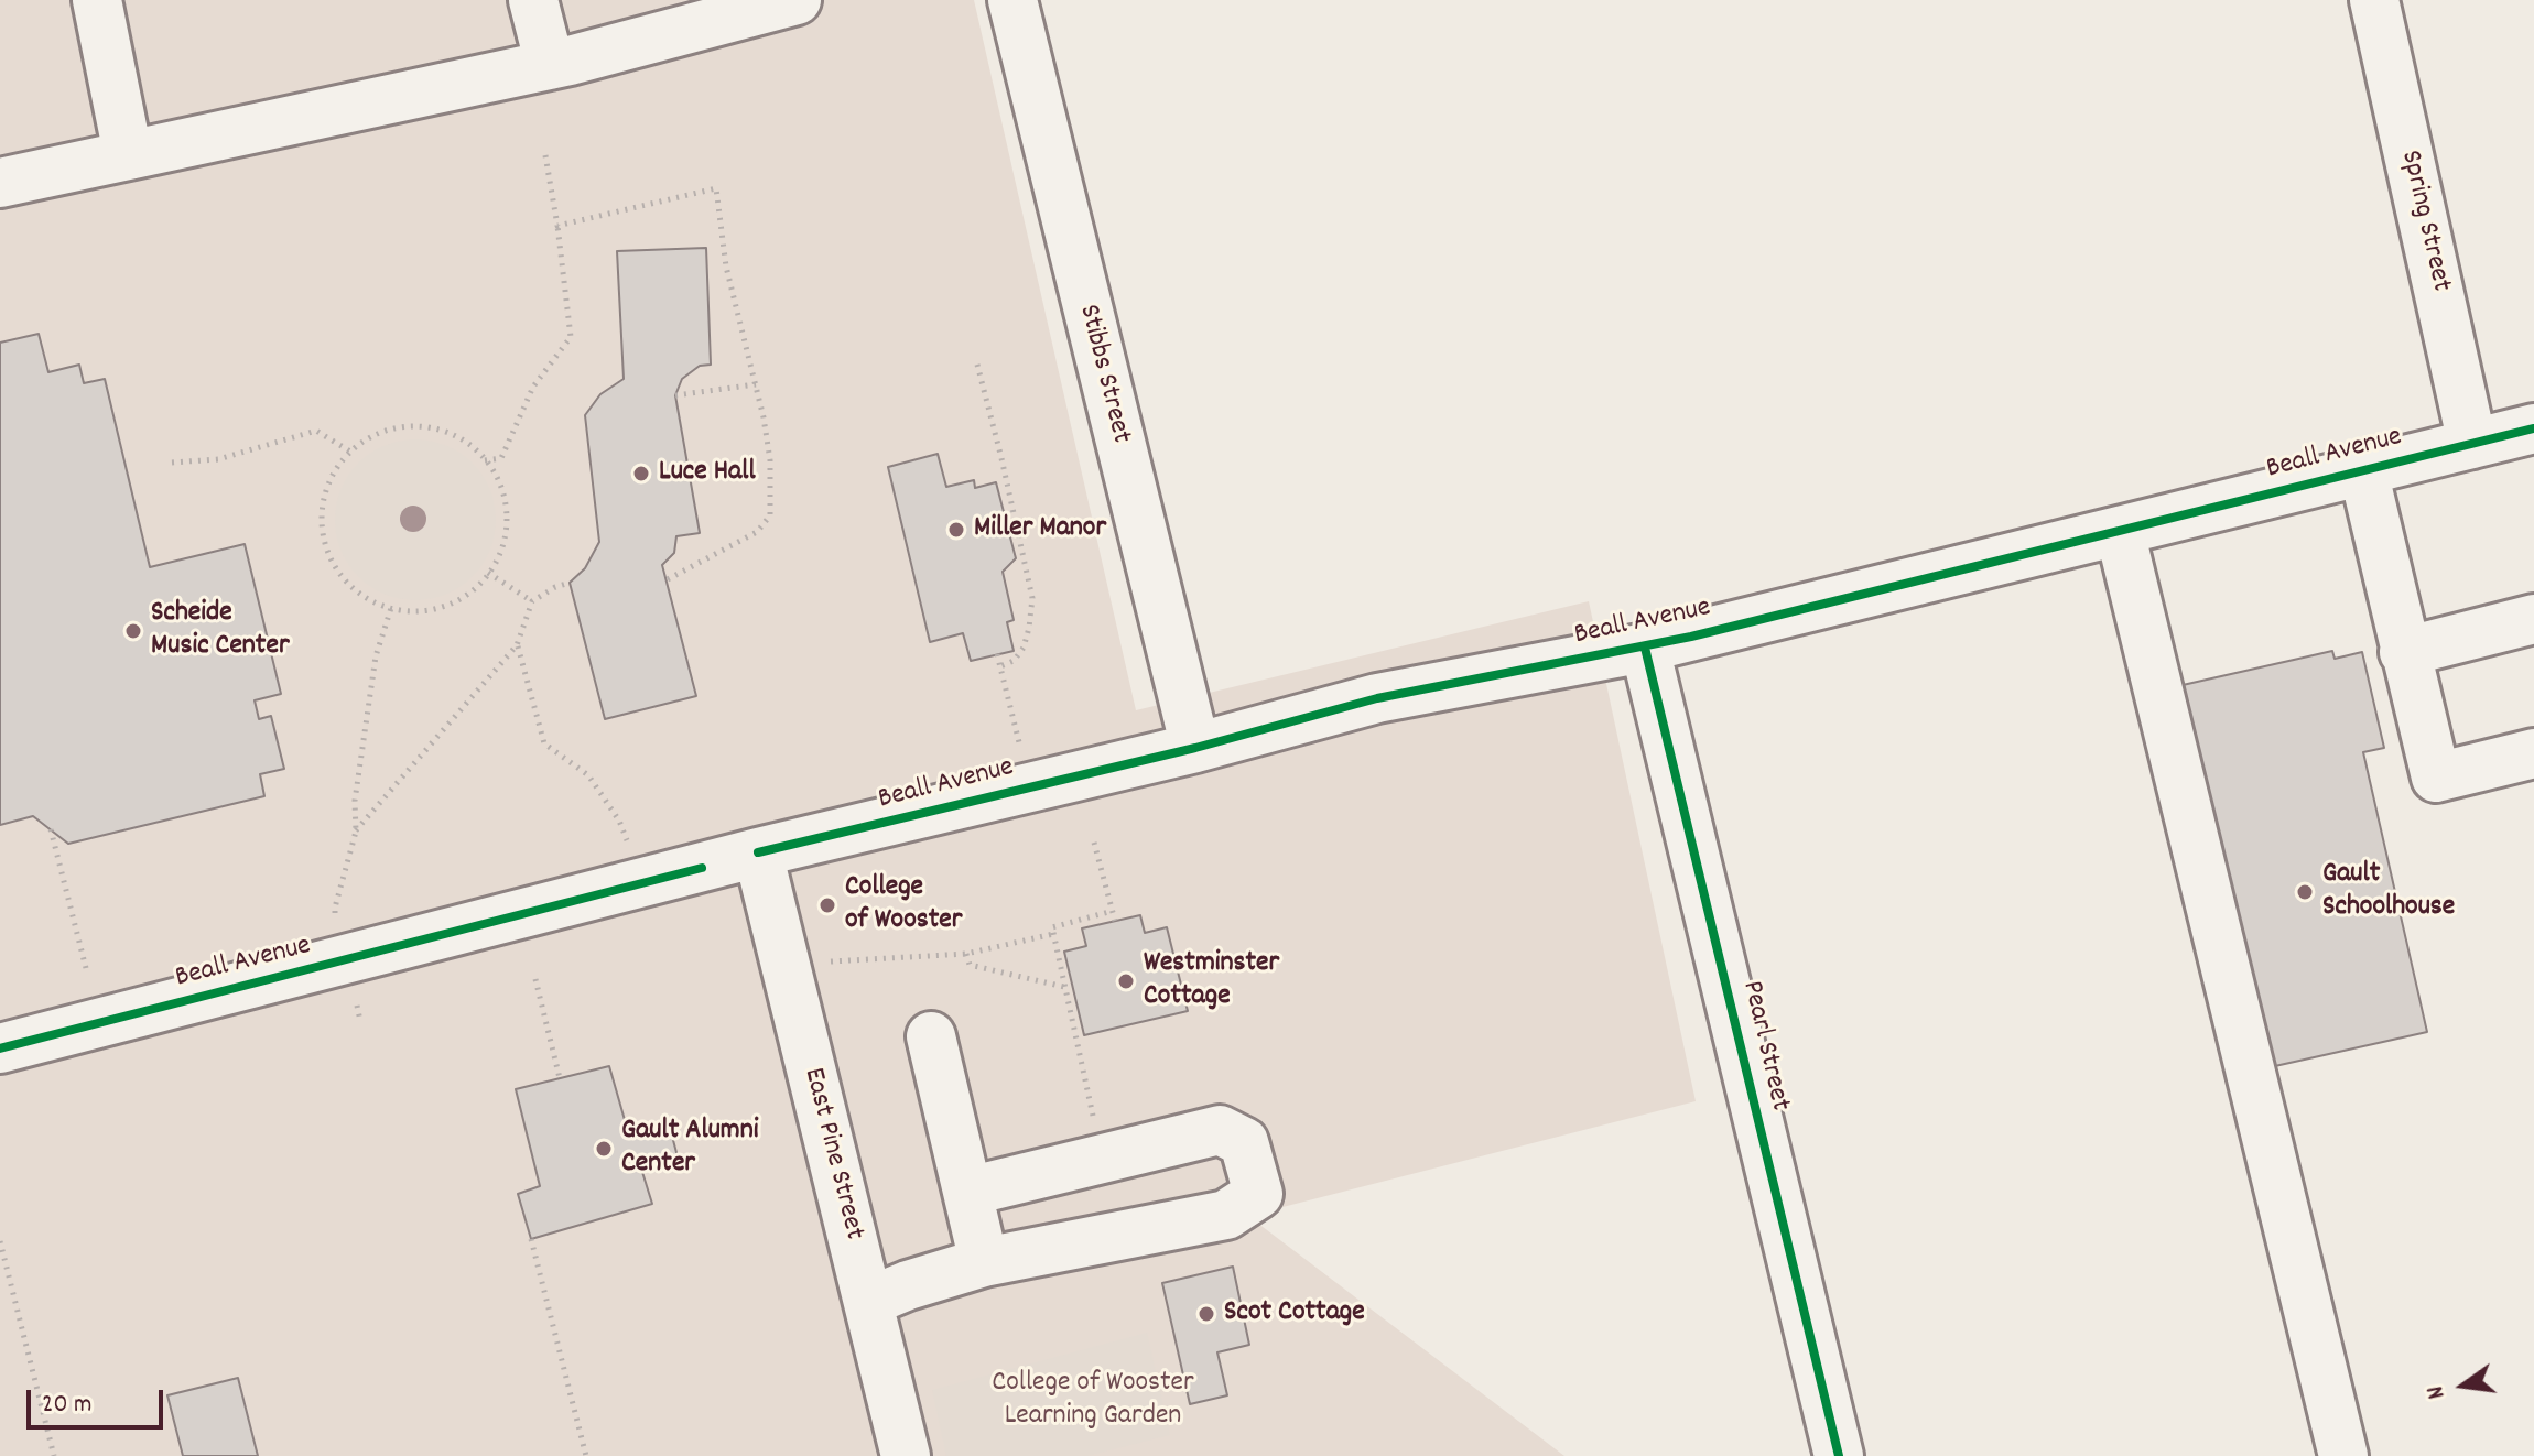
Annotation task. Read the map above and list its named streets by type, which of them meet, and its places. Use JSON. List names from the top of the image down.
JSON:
{
  "streets": {
    "street": [
      "Spring Street",
      "Stibbs Street",
      "Beall Avenue",
      "Pearl Street",
      "East Pine Street"
    ]
  },
  "crossings": [
    ["Spring Street", "Beall Avenue"],
    ["Stibbs Street", "Beall Avenue"],
    ["Beall Avenue", "Pearl Street"],
    ["Beall Avenue", "East Pine Street"]
  ],
  "parks": ["College of Wooster Learning Garden"],
  "places": [
    "Luce Hall",
    "Miller Manor",
    "Scheide Music Center",
    "Gault Schoolhouse",
    "College of Wooster",
    "Westminster Cottage",
    "Gault Alumni Center",
    "Scot Cottage"
  ],
  "scale_bar": "20 m",
  "north": "left"
}
